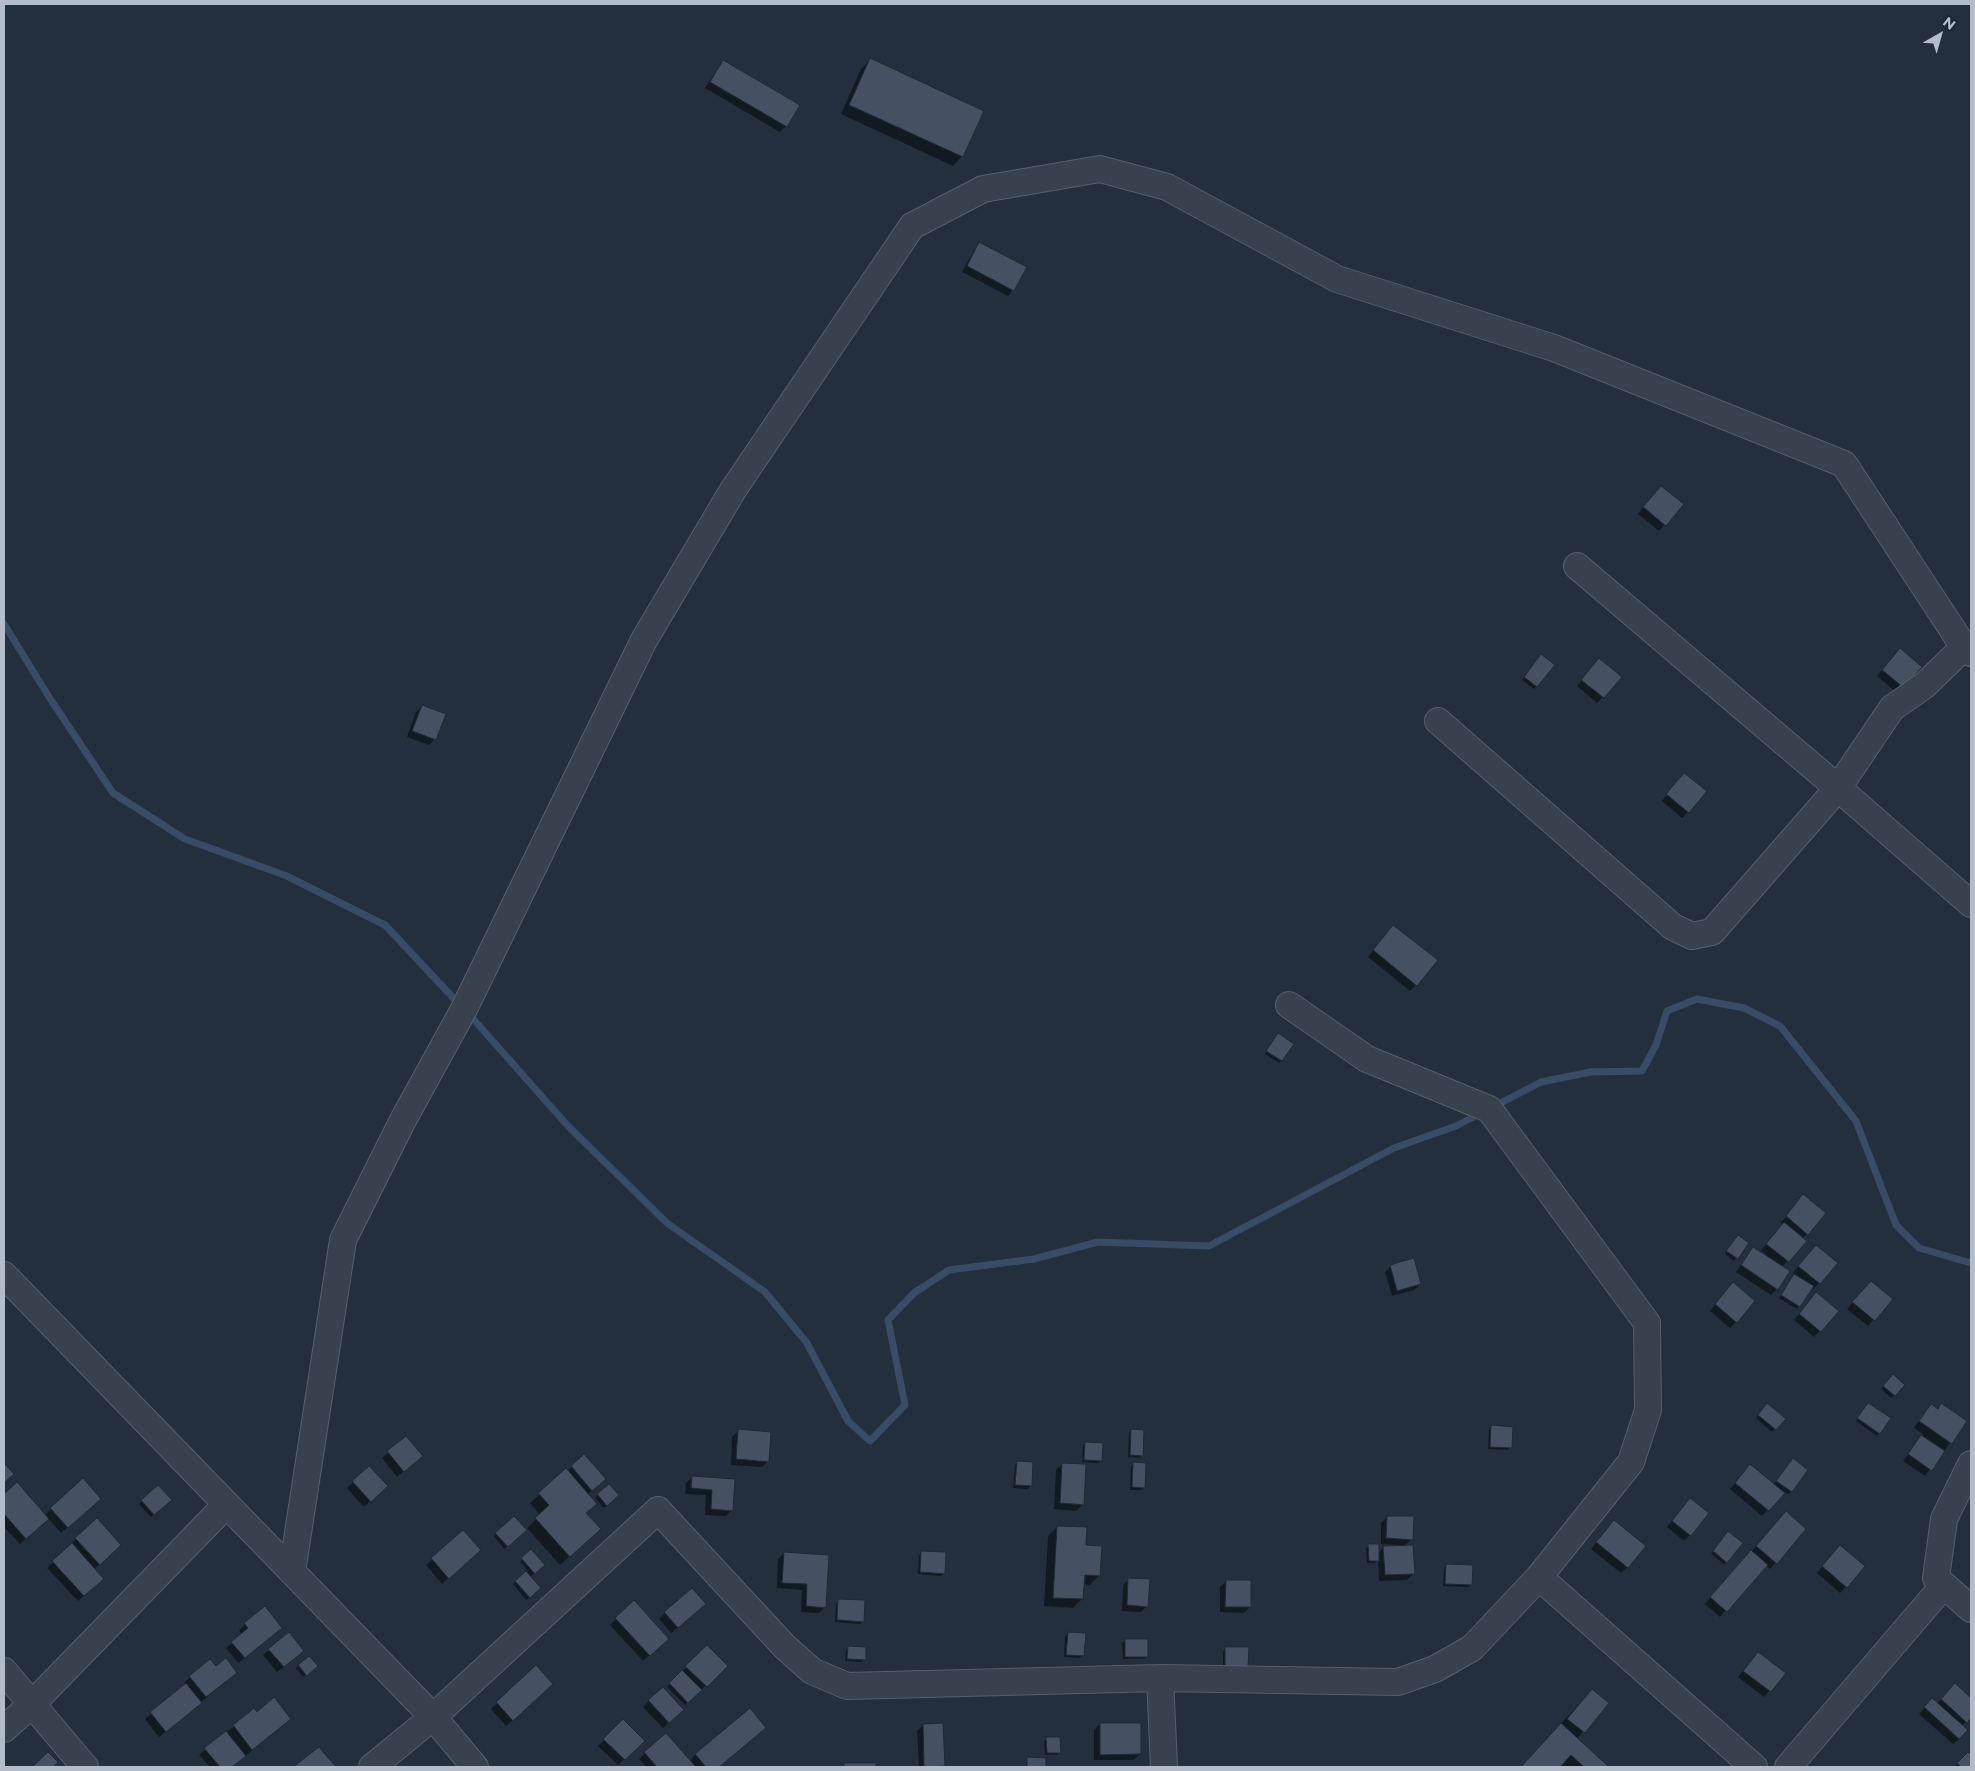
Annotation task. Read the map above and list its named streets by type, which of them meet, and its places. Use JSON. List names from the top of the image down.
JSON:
{
  "north": "top right"
}
